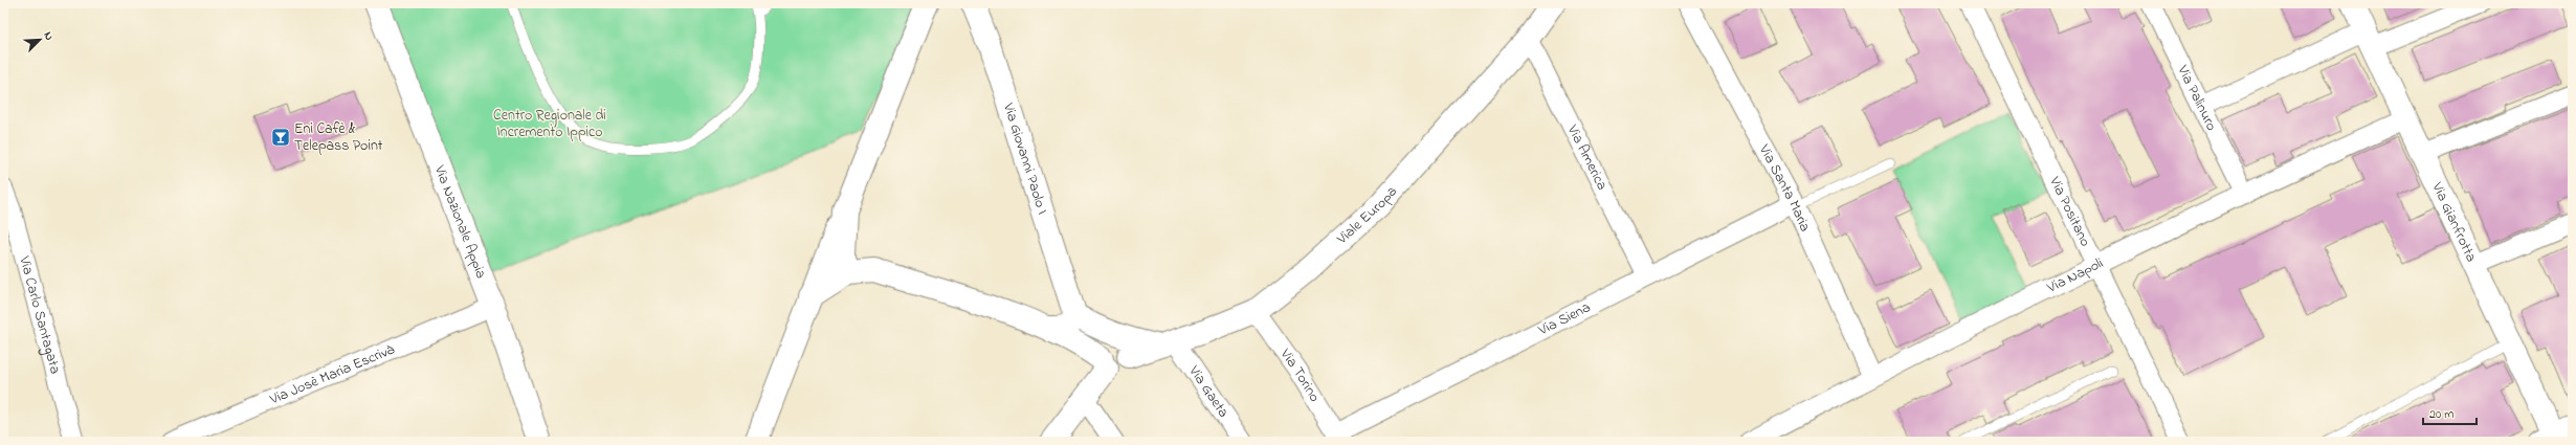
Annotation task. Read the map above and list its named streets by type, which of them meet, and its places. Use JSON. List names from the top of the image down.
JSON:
{
  "streets": {
    "street": [
      "Via Palinuro",
      "Via Giovanni Paolo I",
      "Via America",
      "Via Santa Maria",
      "Via Positano",
      "Viale Europa",
      "Via Nazionale Appia",
      "Via Gianfrotta",
      "Via Napoli",
      "Via Carlo Santagata",
      "Via Siena",
      "Via Josè Maria Escrivà",
      "Via Torino",
      "Via Gaeta"
    ]
  },
  "crossings": [
    ["Via Palinuro", "Via Napoli"],
    ["Via America", "Viale Europa"],
    ["Via America", "Via Siena"],
    ["Via Santa Maria", "Via Napoli"],
    ["Via Santa Maria", "Via Siena"],
    ["Via Positano", "Via Napoli"],
    ["Viale Europa", "Via Torino"],
    ["Viale Europa", "Via Gaeta"],
    ["Via Nazionale Appia", "Via Josè Maria Escrivà"],
    ["Via Gianfrotta", "Via Napoli"],
    ["Via Siena", "Via Torino"]
  ],
  "parks": ["Centro Regionale di Incremento Ippico"],
  "places": {
    "bar": ["Eni Cafè & Telepass Point"]
  },
  "scale_bar": "20 m",
  "north": "top right"
}
